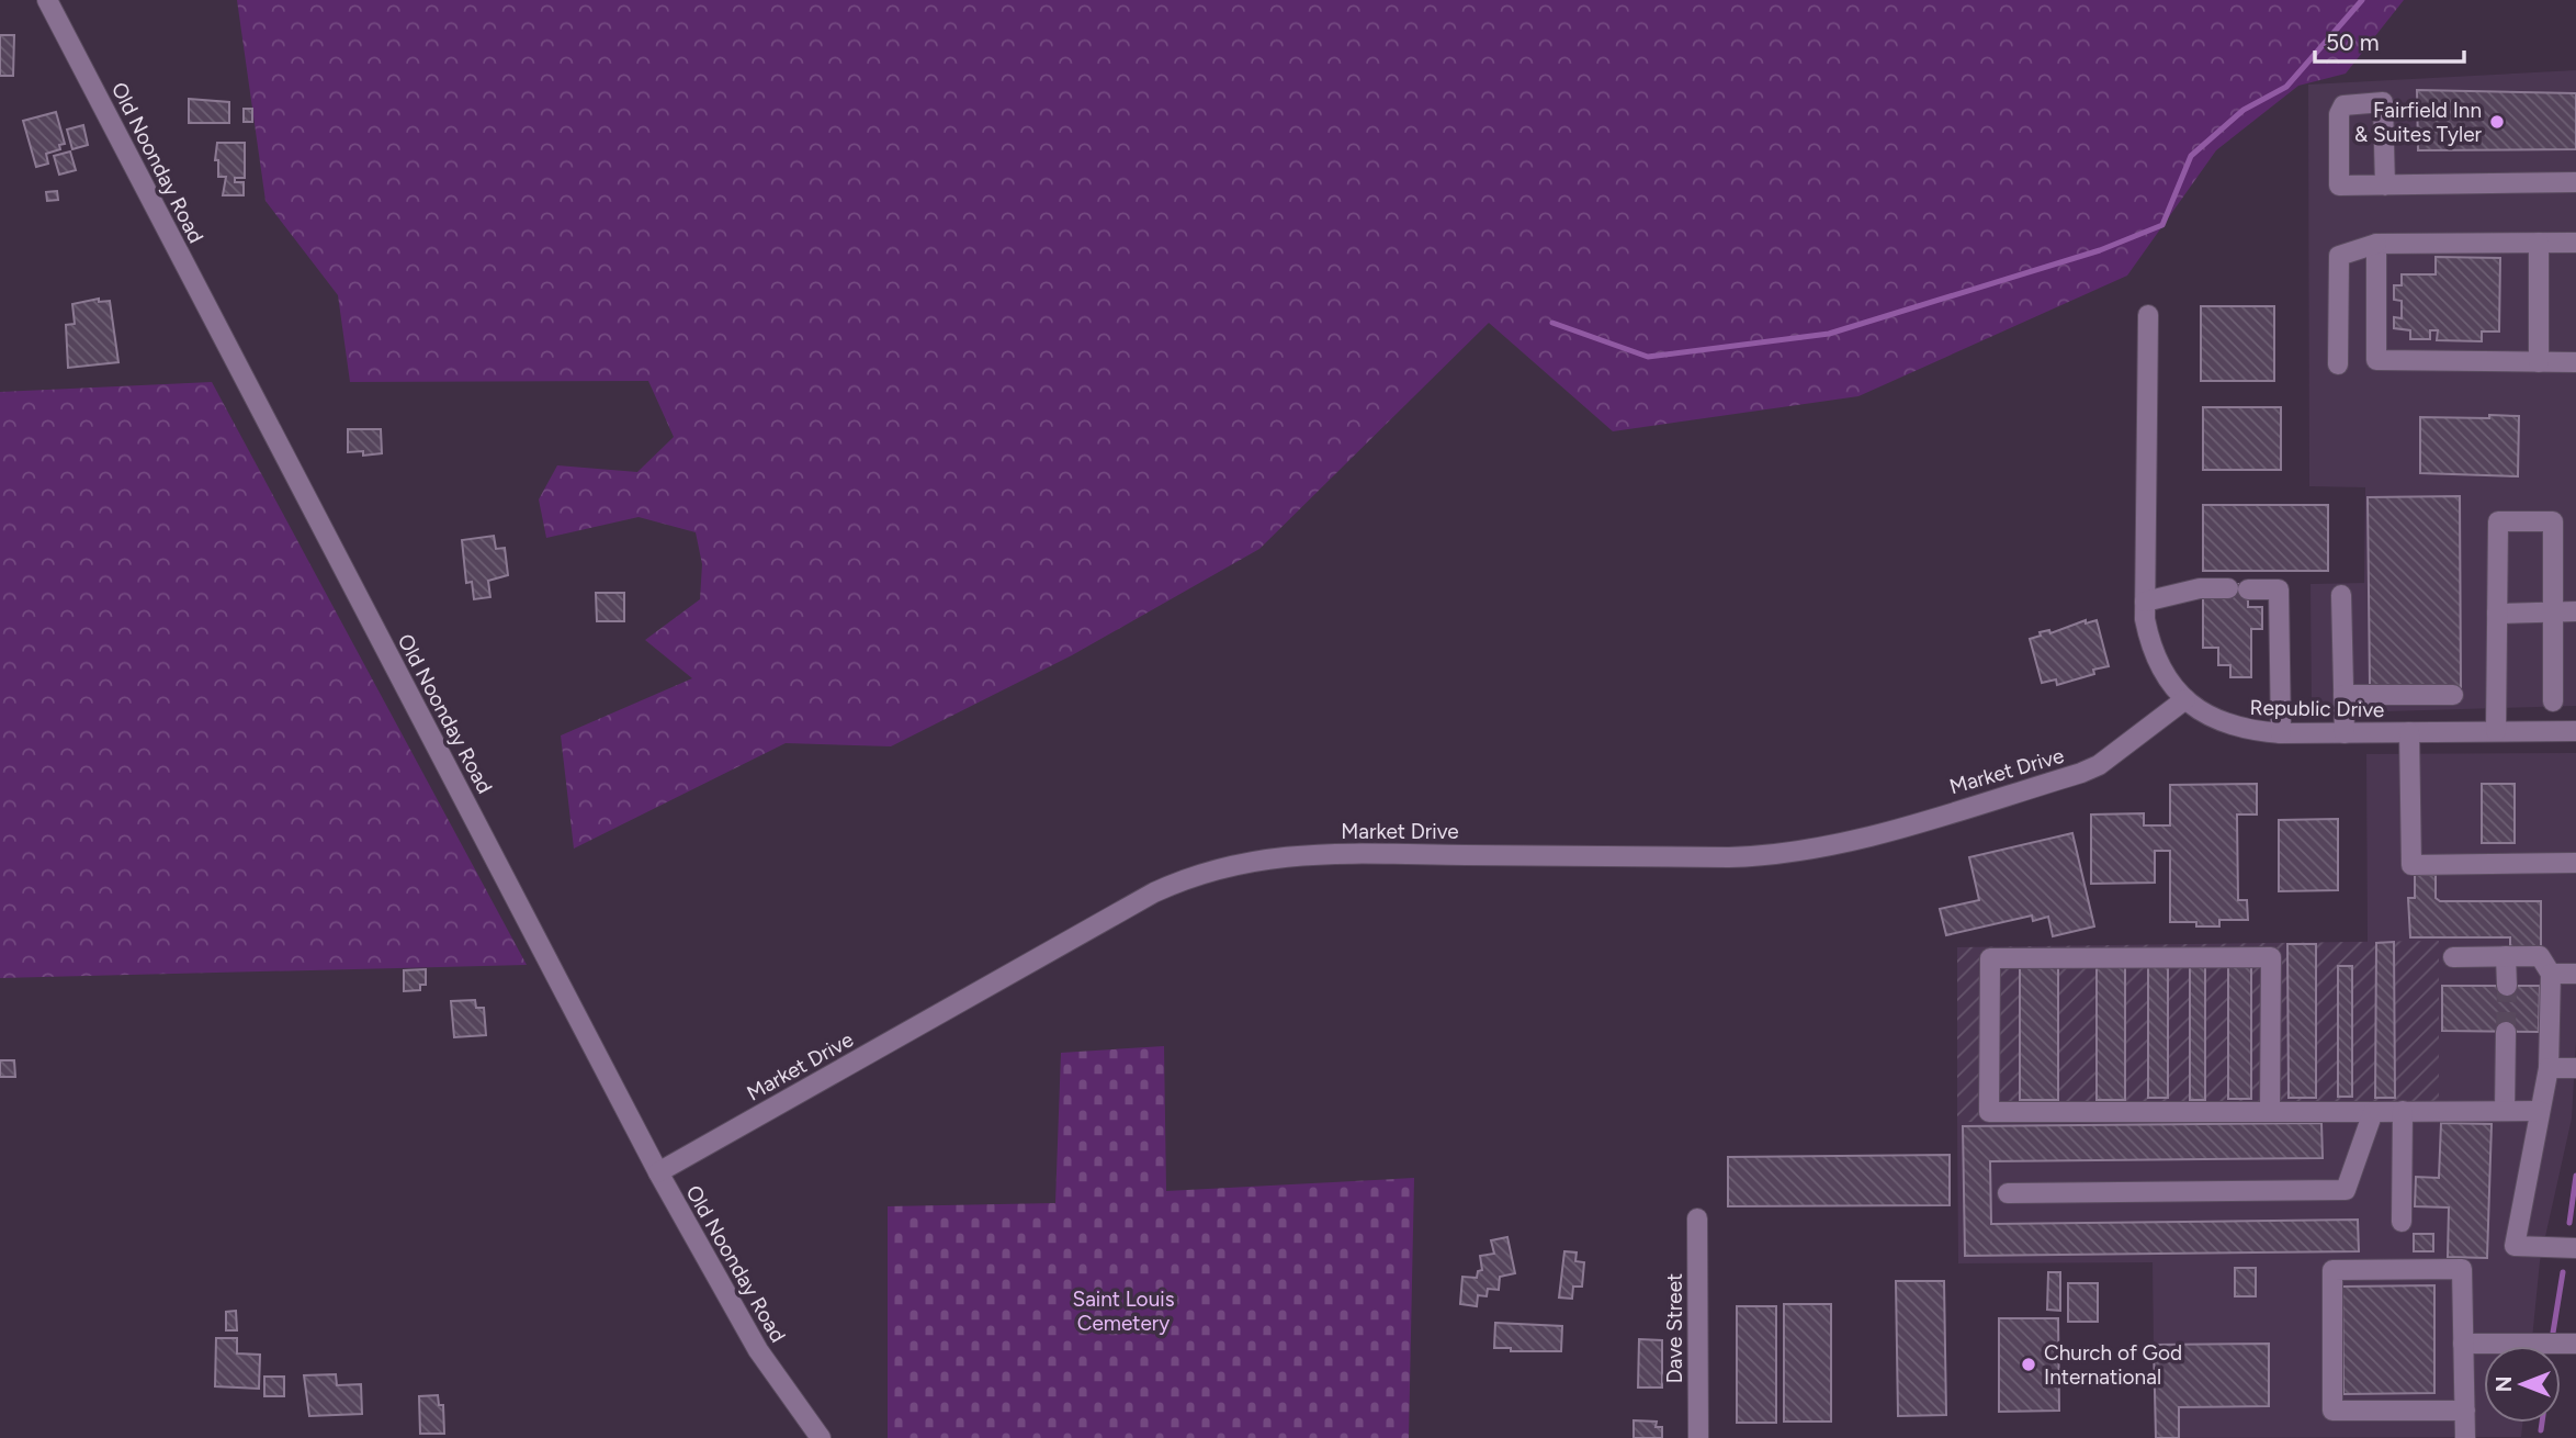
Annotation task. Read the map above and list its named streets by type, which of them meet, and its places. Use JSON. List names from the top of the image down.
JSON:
{
  "streets": {
    "street": [
      "Old Noonday Road",
      "Republic Drive",
      "Market Drive",
      "Dave Street"
    ]
  },
  "crossings": [
    ["Old Noonday Road", "Market Drive"],
    ["Republic Drive", "Market Drive"]
  ],
  "parks": ["Saint Louis Cemetery"],
  "places": ["Fairfield Inn & Suites Tyler", "Church of God International"],
  "scale_bar": "50 m",
  "north": "left"
}
